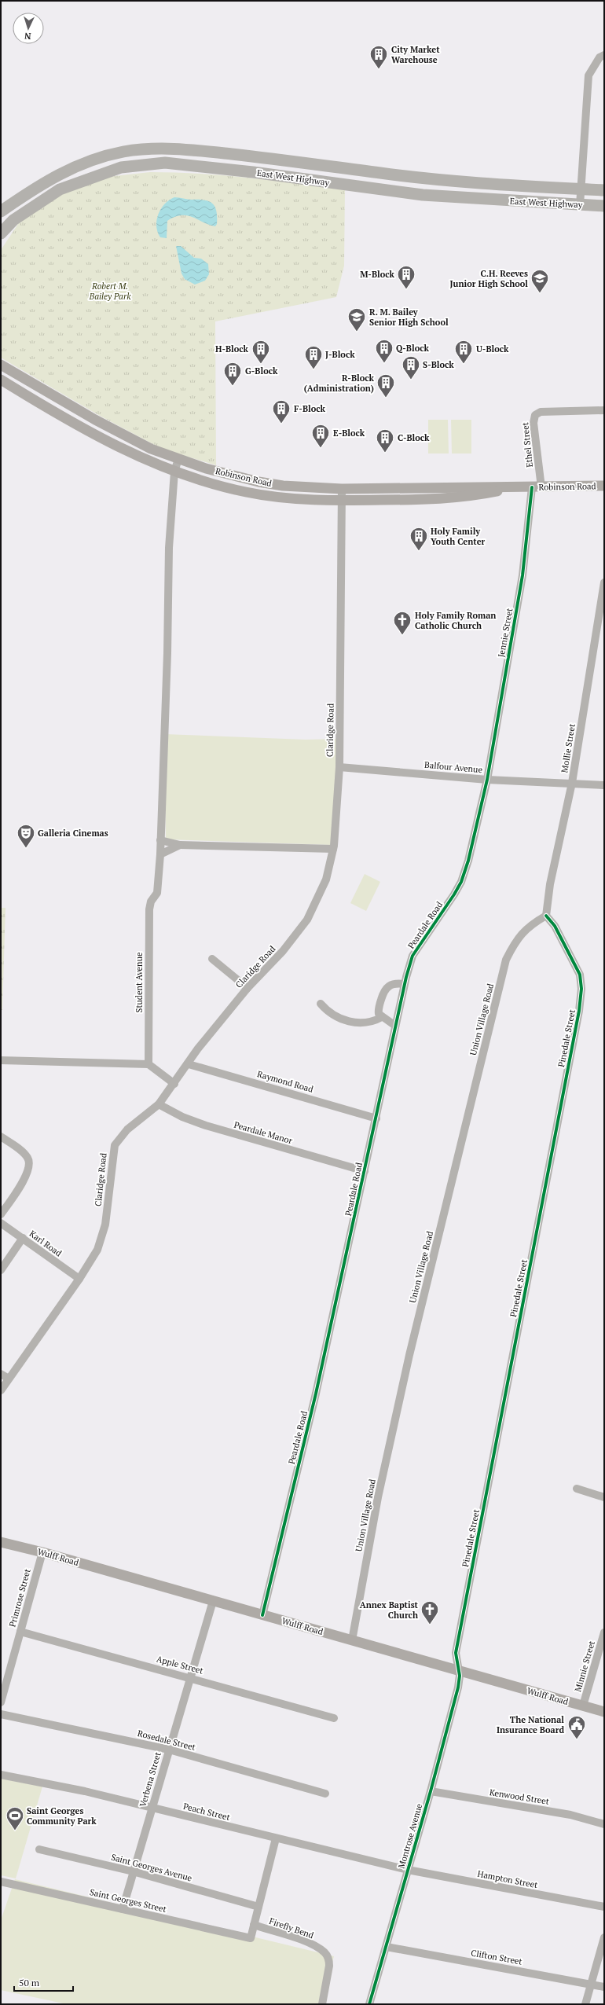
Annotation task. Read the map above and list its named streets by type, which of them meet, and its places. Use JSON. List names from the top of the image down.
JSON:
{
  "streets": {
    "highway": ["East West Highway"],
    "main road": ["Robinson Road", "Wulff Road"],
    "street": [
      "Ethel Street",
      "Jennie Street",
      "Claridge Road",
      "Mollie Street",
      "Balfour Avenue",
      "Peardale Road",
      "Student Avenue",
      "Union Village Road",
      "Pinedale Street",
      "Raymond Road",
      "Peardale Manor",
      "Karl Road",
      "Primrose Street",
      "Apple Street",
      "Minnie Street",
      "Rosedale Street",
      "Verbena Street",
      "Kenwood Street",
      "Peach Street",
      "Montrose Avenue",
      "Saint Georges Avenue",
      "Hampton Street",
      "Saint Georges Street",
      "Firefly Bend",
      "Clifton Street"
    ]
  },
  "crossings": [
    ["Ethel Street", "Robinson Road"],
    ["Ethel Street", "Jennie Street"],
    ["Robinson Road", "Jennie Street"],
    ["Robinson Road", "Claridge Road"],
    ["Jennie Street", "Balfour Avenue"],
    ["Jennie Street", "Peardale Road"],
    ["Claridge Road", "Balfour Avenue"],
    ["Claridge Road", "Raymond Road"],
    ["Claridge Road", "Peardale Manor"],
    ["Claridge Road", "Karl Road"],
    ["Mollie Street", "Balfour Avenue"],
    ["Mollie Street", "Union Village Road"],
    ["Mollie Street", "Pinedale Street"],
    ["Balfour Avenue", "Peardale Road"],
    ["Peardale Road", "Raymond Road"],
    ["Peardale Road", "Peardale Manor"],
    ["Peardale Road", "Wulff Road"],
    ["Union Village Road", "Pinedale Street"],
    ["Union Village Road", "Wulff Road"],
    ["Pinedale Street", "Wulff Road"],
    ["Pinedale Street", "Montrose Avenue"],
    ["Wulff Road", "Primrose Street"],
    ["Wulff Road", "Minnie Street"],
    ["Wulff Road", "Verbena Street"],
    ["Wulff Road", "Montrose Avenue"],
    ["Primrose Street", "Apple Street"],
    ["Apple Street", "Verbena Street"],
    ["Rosedale Street", "Verbena Street"],
    ["Verbena Street", "Peach Street"],
    ["Verbena Street", "Saint Georges Avenue"],
    ["Verbena Street", "Saint Georges Street"],
    ["Kenwood Street", "Montrose Avenue"],
    ["Peach Street", "Montrose Avenue"],
    ["Peach Street", "Hampton Street"],
    ["Montrose Avenue", "Hampton Street"],
    ["Montrose Avenue", "Clifton Street"],
    ["Saint Georges Street", "Firefly Bend"]
  ],
  "parks": ["Robert M. Bailey Park"],
  "places": {
    "building": [
      "City Market Warehouse",
      "M-Block",
      "Q-Block",
      "H-Block",
      "U-Block",
      "J-Block",
      "S-Block",
      "G-Block",
      "R-Block (Administration)",
      "F-Block",
      "E-Block",
      "C-Block",
      "Holy Family Youth Center"
    ],
    "school or university": ["C.H. Reeves Junior High School", "R. M. Bailey Senior High School"],
    "church": ["Holy Family Roman Catholic Church", "Annex Baptist Church"],
    "theatre": ["Galleria Cinemas"],
    "public building": ["The National Insurance Board"],
    "sports": ["Saint Georges Community Park"]
  },
  "scale_bar": "50 m",
  "north": "bottom"
}
